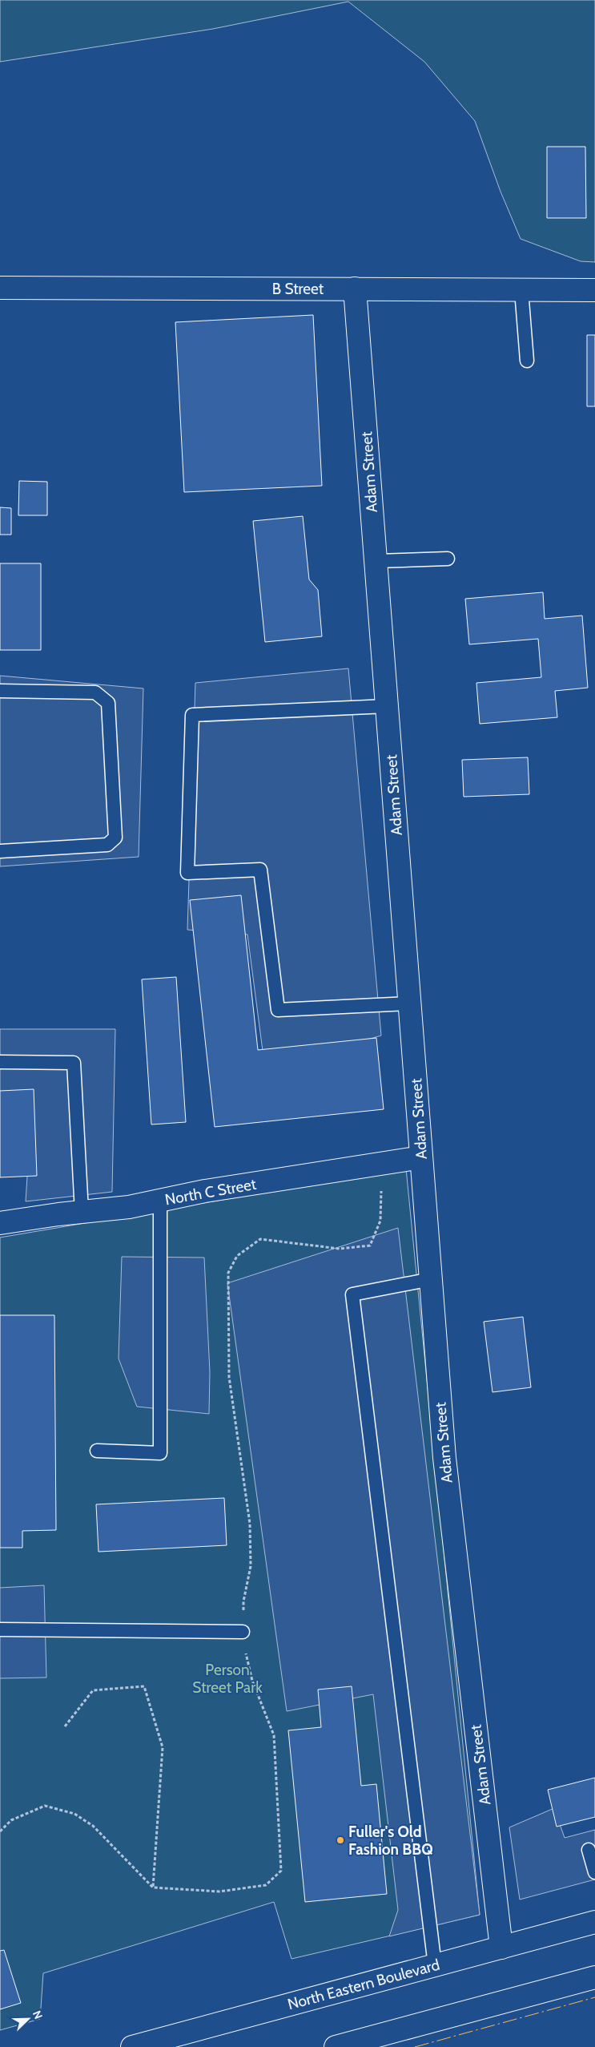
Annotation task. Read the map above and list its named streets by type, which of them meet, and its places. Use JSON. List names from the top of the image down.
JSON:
{
  "streets": {
    "main road": [
      "B Street",
      "Adam Street",
      "North C Street",
      "North Eastern Boulevard"
    ]
  },
  "crossings": [
    ["B Street", "Adam Street"],
    ["Adam Street", "North C Street"],
    ["Adam Street", "North Eastern Boulevard"]
  ],
  "parks": ["Person Street Park"],
  "places": ["Fuller's Old Fashion BBQ"],
  "north": "top right"
}
